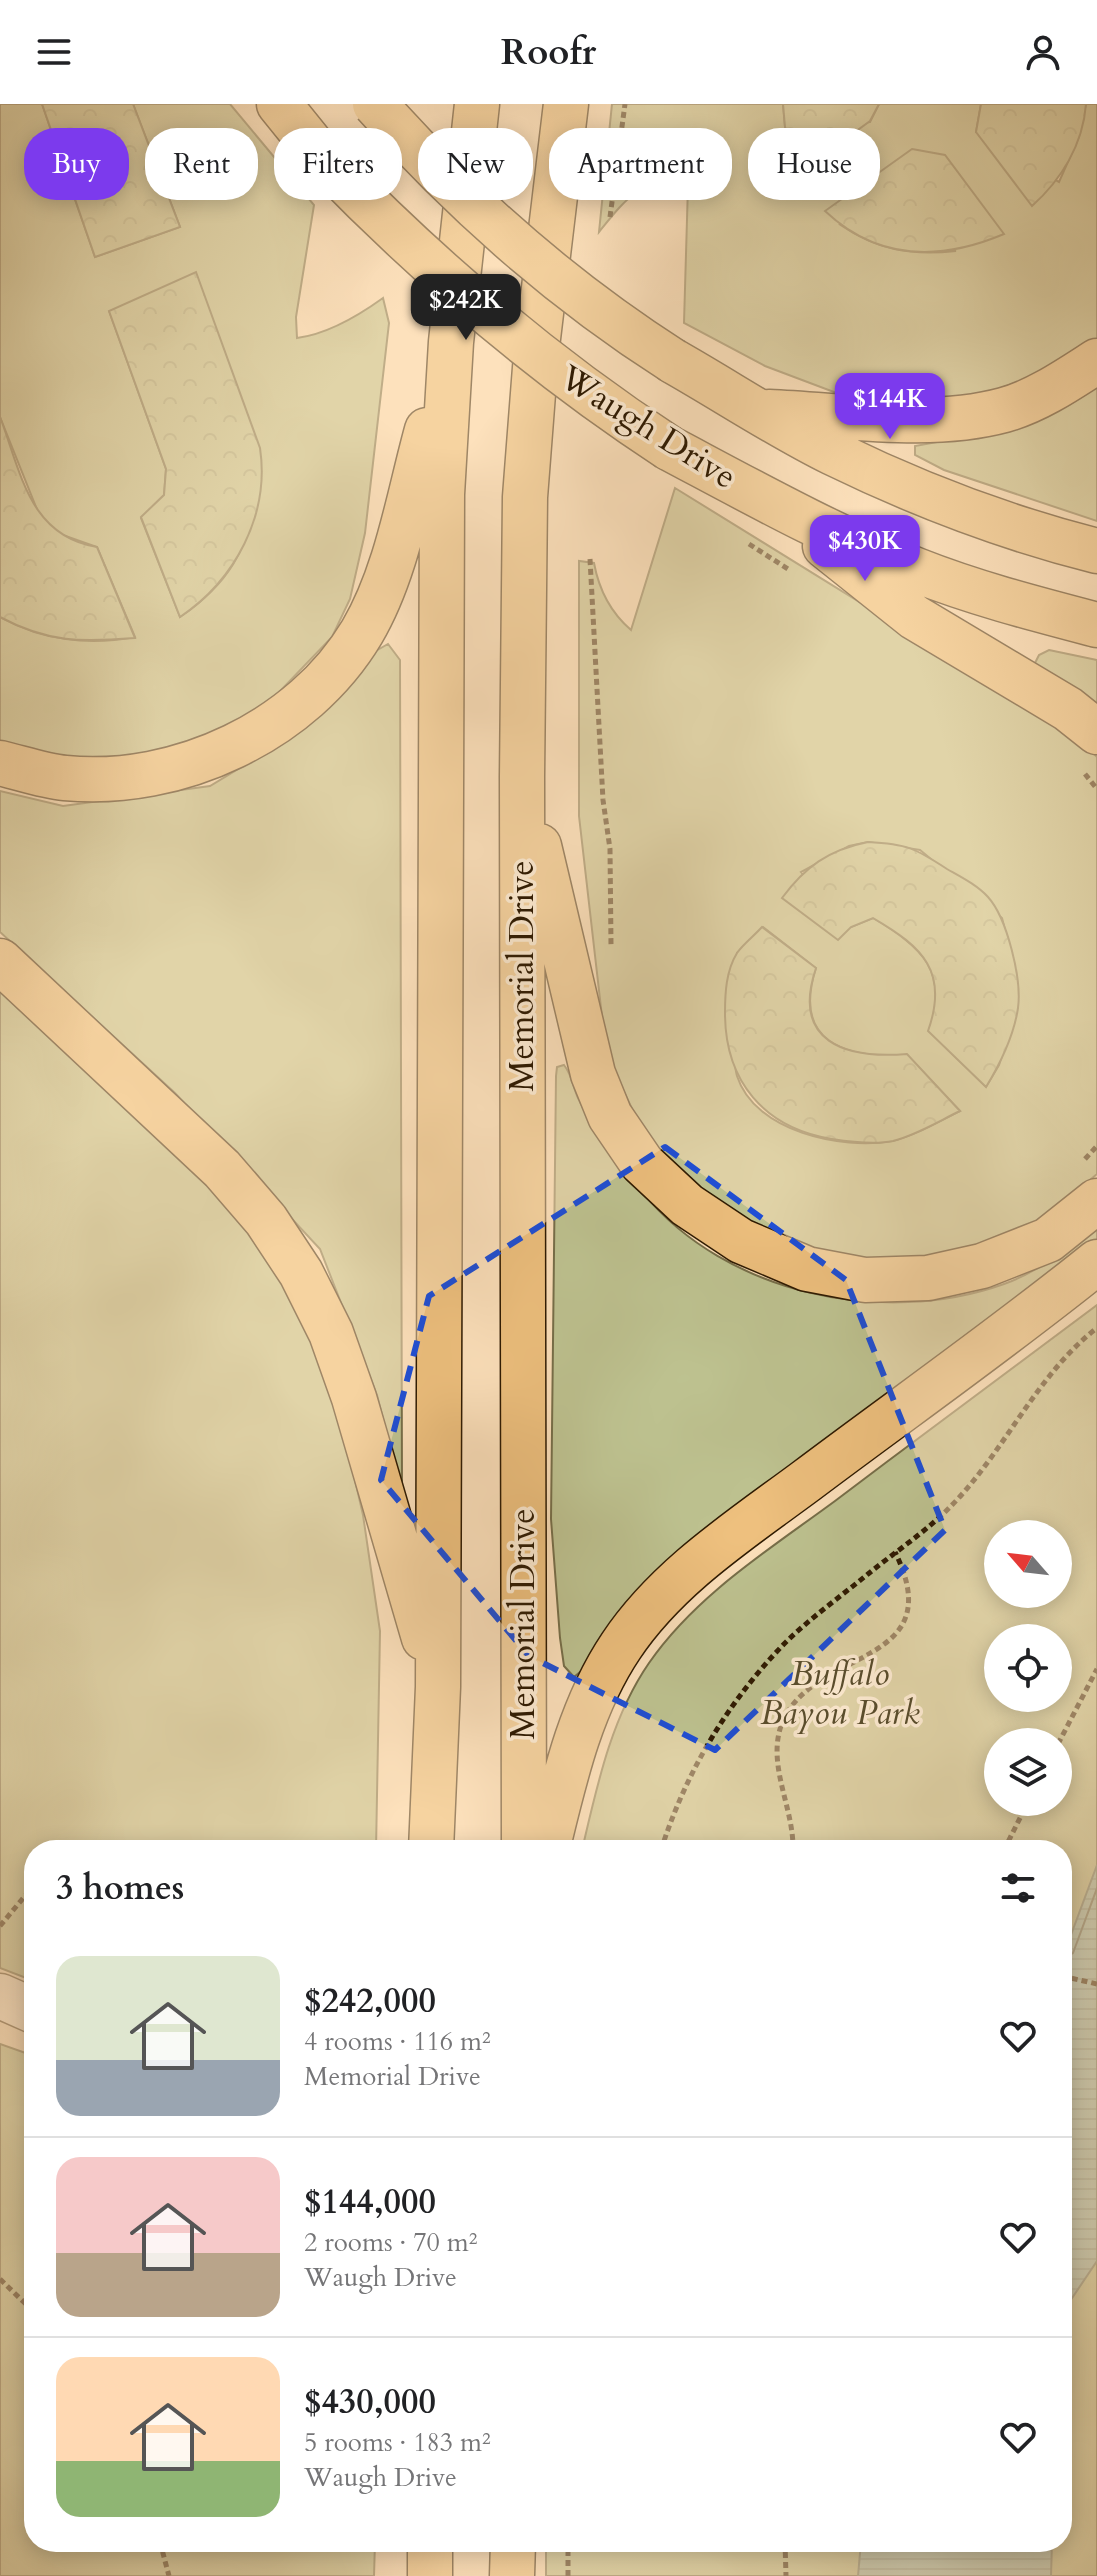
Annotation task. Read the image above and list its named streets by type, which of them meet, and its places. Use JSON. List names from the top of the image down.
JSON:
{
  "streets": {
    "main road": ["Waugh Drive", "Memorial Drive"]
  },
  "parks": ["Buffalo Bayou Park"],
  "north": "top left",
  "page": {
    "header": "Roofr",
    "chip": [
      "Buy",
      "Rent",
      "Filters",
      "New",
      "Apartment",
      "House"
    ],
    "price": ["$242K", "$144K", "$430K"],
    "heading": "3 homes",
    "list": [
      {
        "name": "$242,000",
        "note": "4 rooms · 116 m² · Memorial Drive"
      },
      {
        "name": "$144,000",
        "note": "2 rooms · 70 m² · Waugh Drive"
      },
      {
        "name": "$430,000",
        "note": "5 rooms · 183 m² · Waugh Drive"
      }
    ]
  }
}
